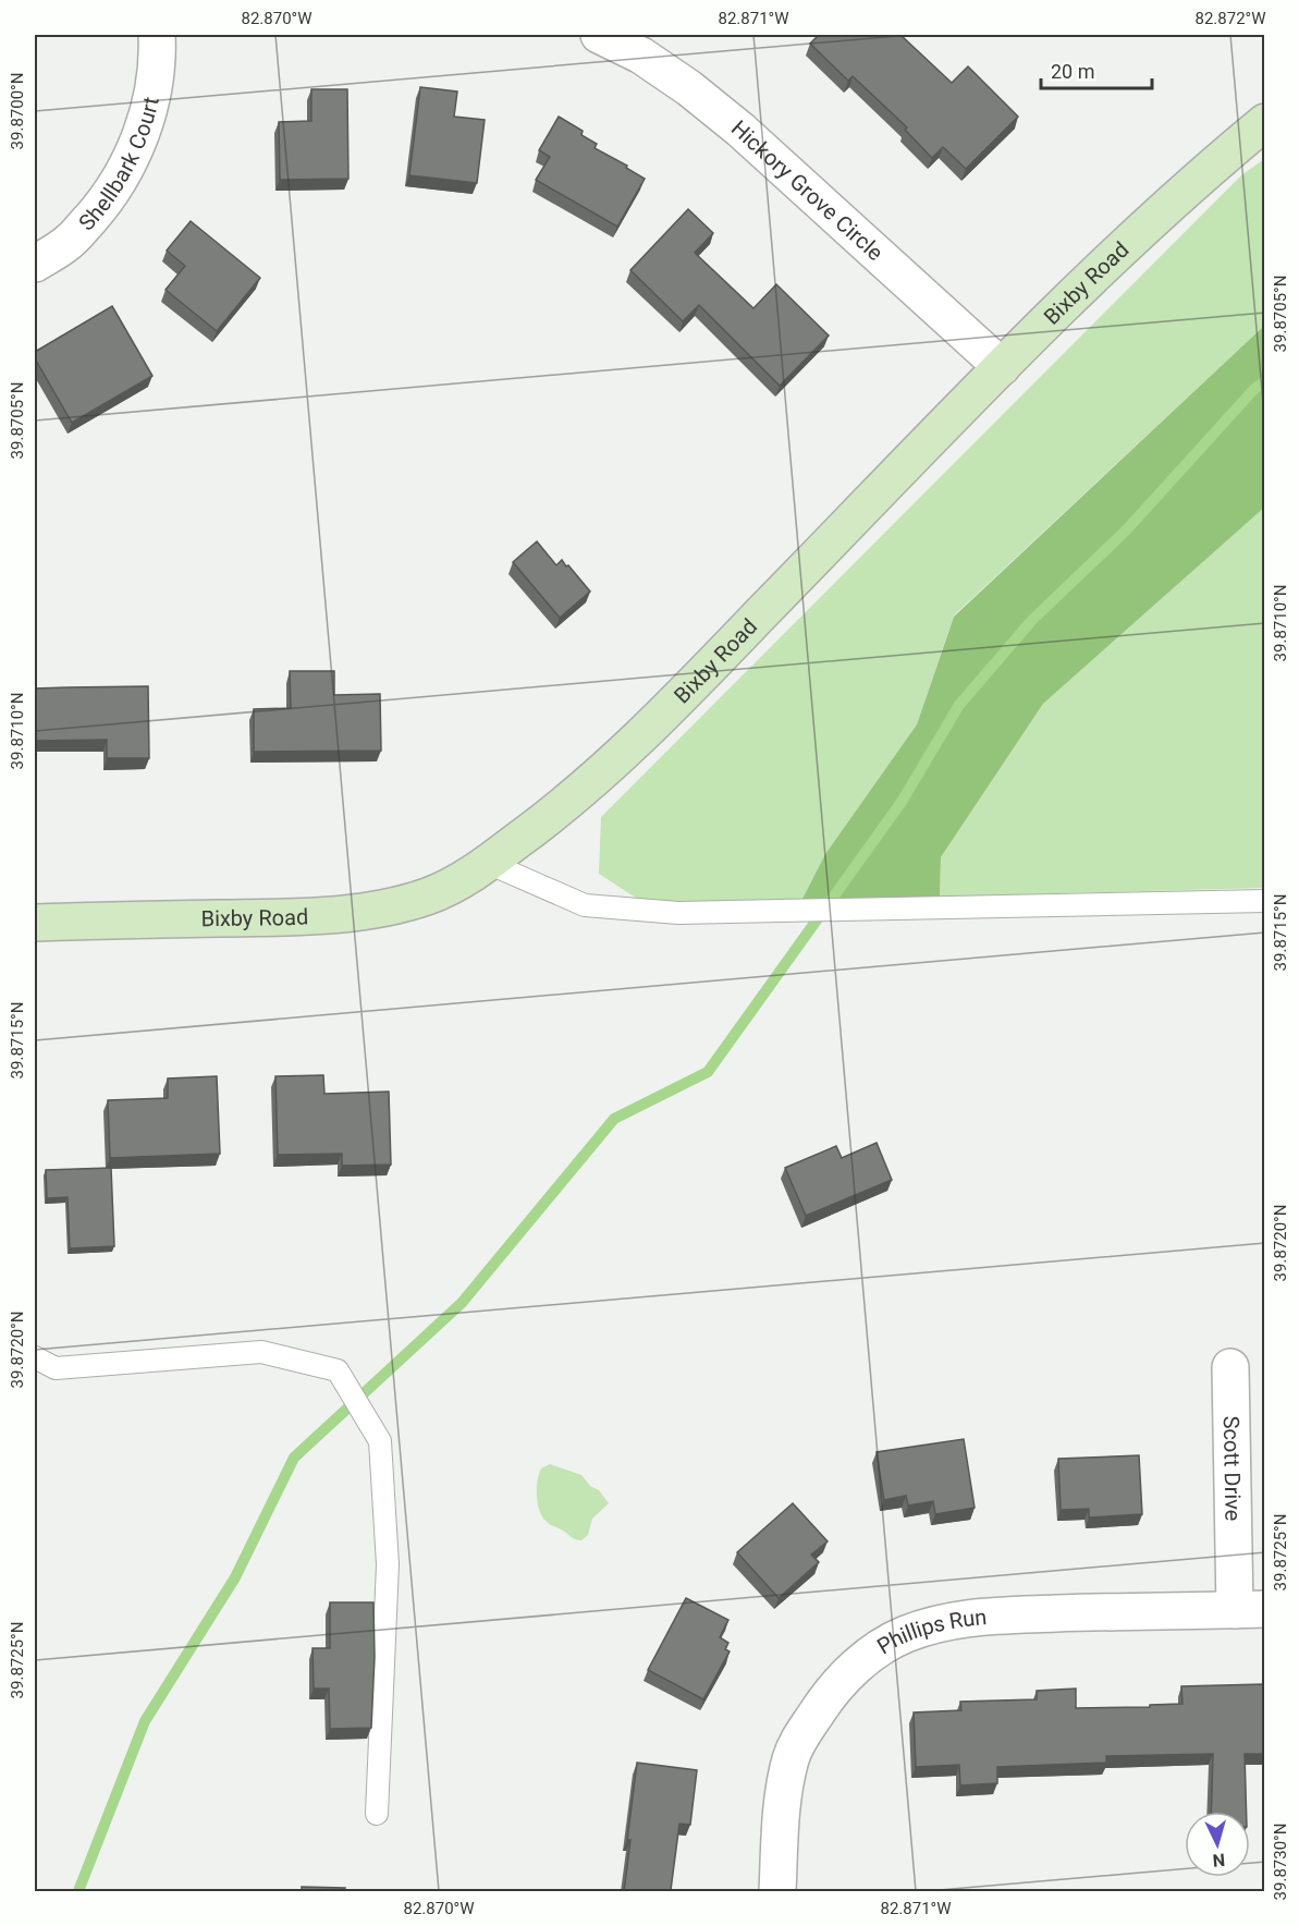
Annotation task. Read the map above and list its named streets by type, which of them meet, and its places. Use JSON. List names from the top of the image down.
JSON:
{
  "streets": {
    "street": [
      "Shellbark Court",
      "Hickory Grove Circle",
      "Bixby Road",
      "Scott Drive",
      "Phillips Run"
    ]
  },
  "crossings": [
    ["Hickory Grove Circle", "Bixby Road"],
    ["Scott Drive", "Phillips Run"]
  ],
  "scale_bar": "20 m",
  "north": "bottom",
  "coordinates": [
    "82.870°W",
    "82.871°W",
    "82.872°W",
    "39.8700°N",
    "39.8705°N",
    "39.8710°N",
    "39.8715°N",
    "39.8720°N",
    "39.8725°N",
    "39.8730°N"
  ]
}
